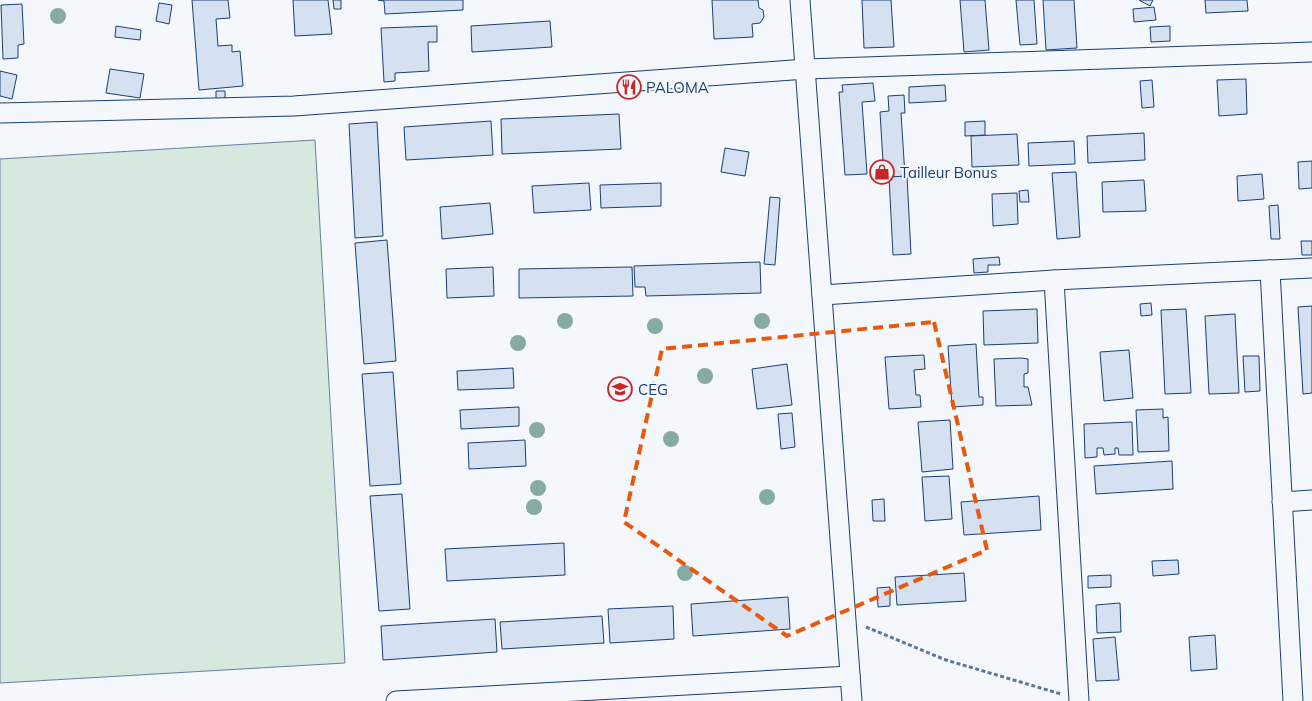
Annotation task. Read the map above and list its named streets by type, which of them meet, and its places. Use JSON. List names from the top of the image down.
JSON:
{
  "places": {
    "restaurant": ["PALOMA"],
    "shop": ["Tailleur Bonus"],
    "school or university": ["CEG"]
  }
}
